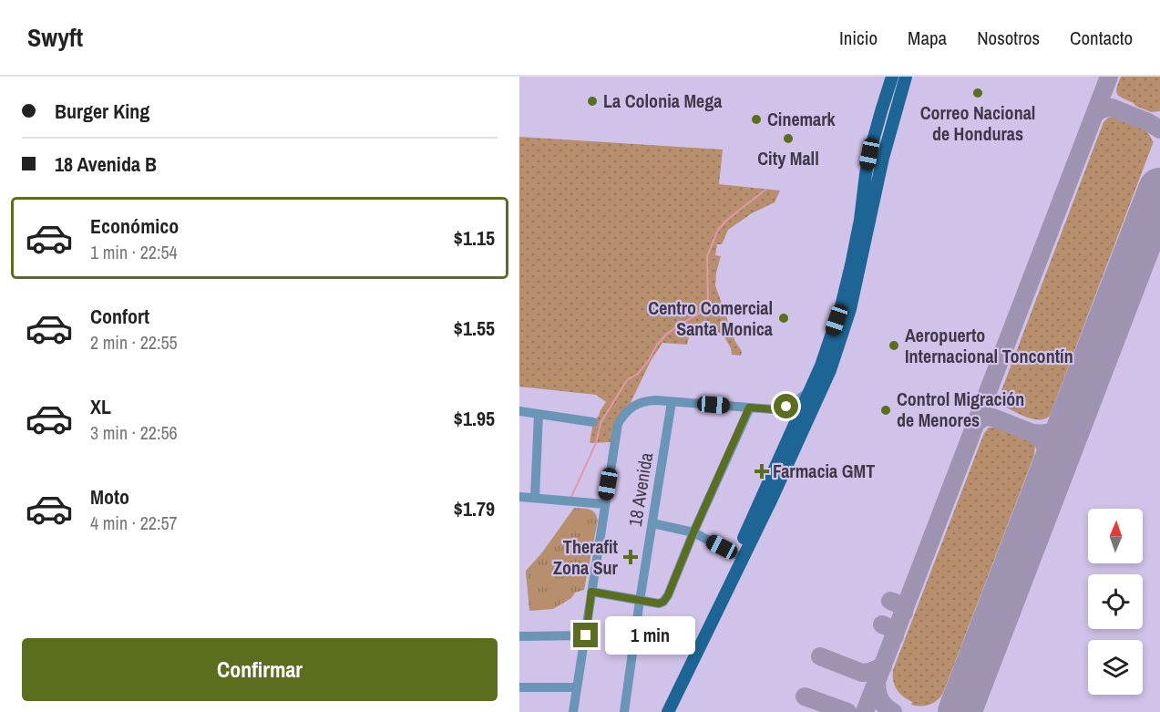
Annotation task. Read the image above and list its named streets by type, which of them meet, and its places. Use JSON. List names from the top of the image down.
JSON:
{
  "streets": {
    "street": ["18 Avenida"]
  },
  "places": {
    "other": [
      "Correo Nacional de Honduras",
      "La Colonia Mega",
      "Cinemark",
      "City Mall",
      "Centro Comercial Santa Monica",
      "Aeropuerto Internacional Toncontín",
      "Control Migración de Menores"
    ],
    "health": ["Farmacia GMT", "Therafit Zona Sur"]
  },
  "north": "top",
  "page": {
    "header": "Swyft",
    "nav": [
      "Inicio",
      "Mapa",
      "Nosotros",
      "Contacto"
    ],
    "banner": ["Burger King", "18 Avenida B"],
    "list": [
      {
        "name": "Económico",
        "note": "1 min · 22:54",
        "value": "$1.15"
      },
      {
        "name": "Confort",
        "note": "2 min · 22:55",
        "value": "$1.55"
      },
      {
        "name": "XL",
        "note": "3 min · 22:56",
        "value": "$1.95"
      },
      {
        "name": "Moto",
        "note": "4 min · 22:57",
        "value": "$1.79"
      }
    ],
    "bubble": "1 min",
    "buttons": "Confirmar"
  }
}
